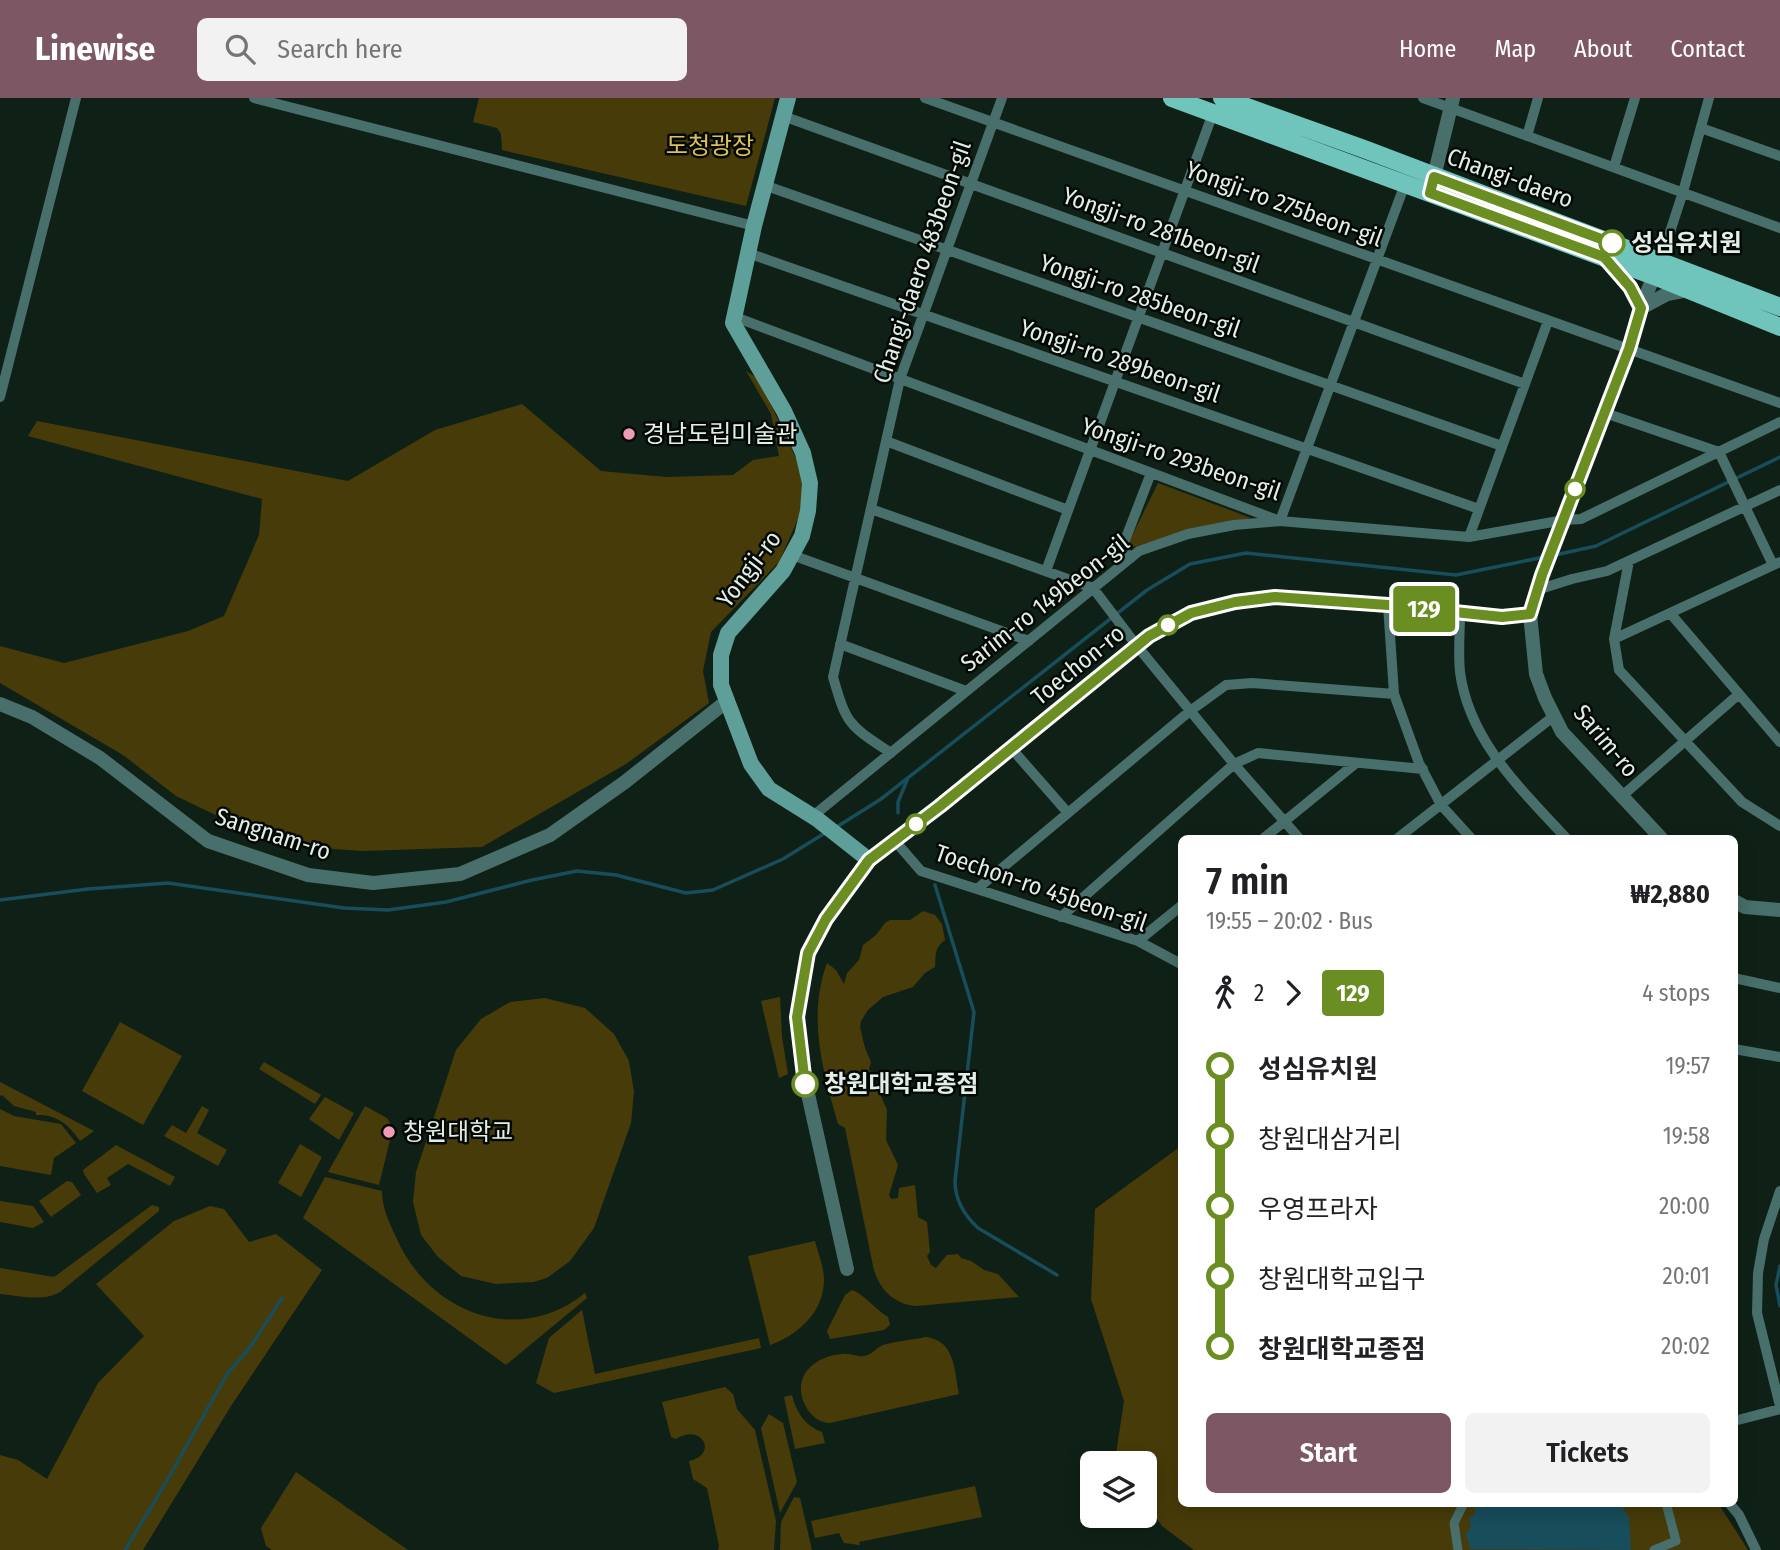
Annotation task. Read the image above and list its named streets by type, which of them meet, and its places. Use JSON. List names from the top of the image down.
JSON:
{
  "streets": {
    "main road": ["Changi-daero", "Yongji-ro"],
    "street": [
      "Yongji-ro 275beon-gil",
      "Yongji-ro 281beon-gil",
      "Changi-daero 483beon-gil",
      "Yongji-ro 285beon-gil",
      "Yongji-ro 289beon-gil",
      "Yongji-ro 293beon-gil",
      "Sarim-ro 149beon-gil",
      "Toechon-ro",
      "Sarim-ro",
      "Sangnam-ro",
      "Toechon-ro 45beon-gil"
    ]
  },
  "crossings": [
    ["Changi-daero", "Yongji-ro 293beon-gil"],
    ["Yongji-ro 275beon-gil", "Changi-daero 483beon-gil"],
    ["Yongji-ro 275beon-gil", "Yongji-ro 293beon-gil"],
    ["Yongji-ro 281beon-gil", "Changi-daero 483beon-gil"],
    ["Yongji-ro 281beon-gil", "Yongji-ro 293beon-gil"],
    ["Changi-daero 483beon-gil", "Yongji-ro 285beon-gil"],
    ["Changi-daero 483beon-gil", "Yongji-ro 289beon-gil"],
    ["Changi-daero 483beon-gil", "Yongji-ro 293beon-gil"],
    ["Changi-daero 483beon-gil", "Sarim-ro 149beon-gil"],
    ["Yongji-ro 285beon-gil", "Yongji-ro 293beon-gil"],
    ["Yongji-ro 289beon-gil", "Yongji-ro 293beon-gil"],
    ["Yongji-ro 293beon-gil", "Yongji-ro"],
    ["Yongji-ro 293beon-gil", "Sarim-ro 149beon-gil"],
    ["Yongji-ro", "Sarim-ro 149beon-gil"],
    ["Yongji-ro", "Toechon-ro"],
    ["Yongji-ro", "Sangnam-ro"],
    ["Sarim-ro 149beon-gil", "Sarim-ro"],
    ["Toechon-ro", "Sarim-ro"],
    ["Toechon-ro", "Toechon-ro 45beon-gil"]
  ],
  "parks": ["도청광장"],
  "places": [
    "성심유치원",
    "경남도립미술관",
    "창원대학교종점",
    "창원대학교"
  ],
  "lines": ["bus line 129"],
  "page": {
    "header": "Linewise",
    "search": "Search here",
    "nav": [
      "Home",
      "Map",
      "About",
      "Contact"
    ],
    "on_map": "129",
    "heading": ["7 min", "19:55 – 20:02 · Bus", "₩2,880"],
    "legs": ["2", "129", "4 stops"],
    "list": [
      {
        "name": "성심유치원",
        "value": "19:57"
      },
      {
        "name": "창원대삼거리",
        "value": "19:58"
      },
      {
        "name": "우영프라자",
        "value": "20:00"
      },
      {
        "name": "창원대학교입구",
        "value": "20:01"
      },
      {
        "name": "창원대학교종점",
        "value": "20:02"
      }
    ],
    "buttons": ["Start", "Tickets"]
  }
}
